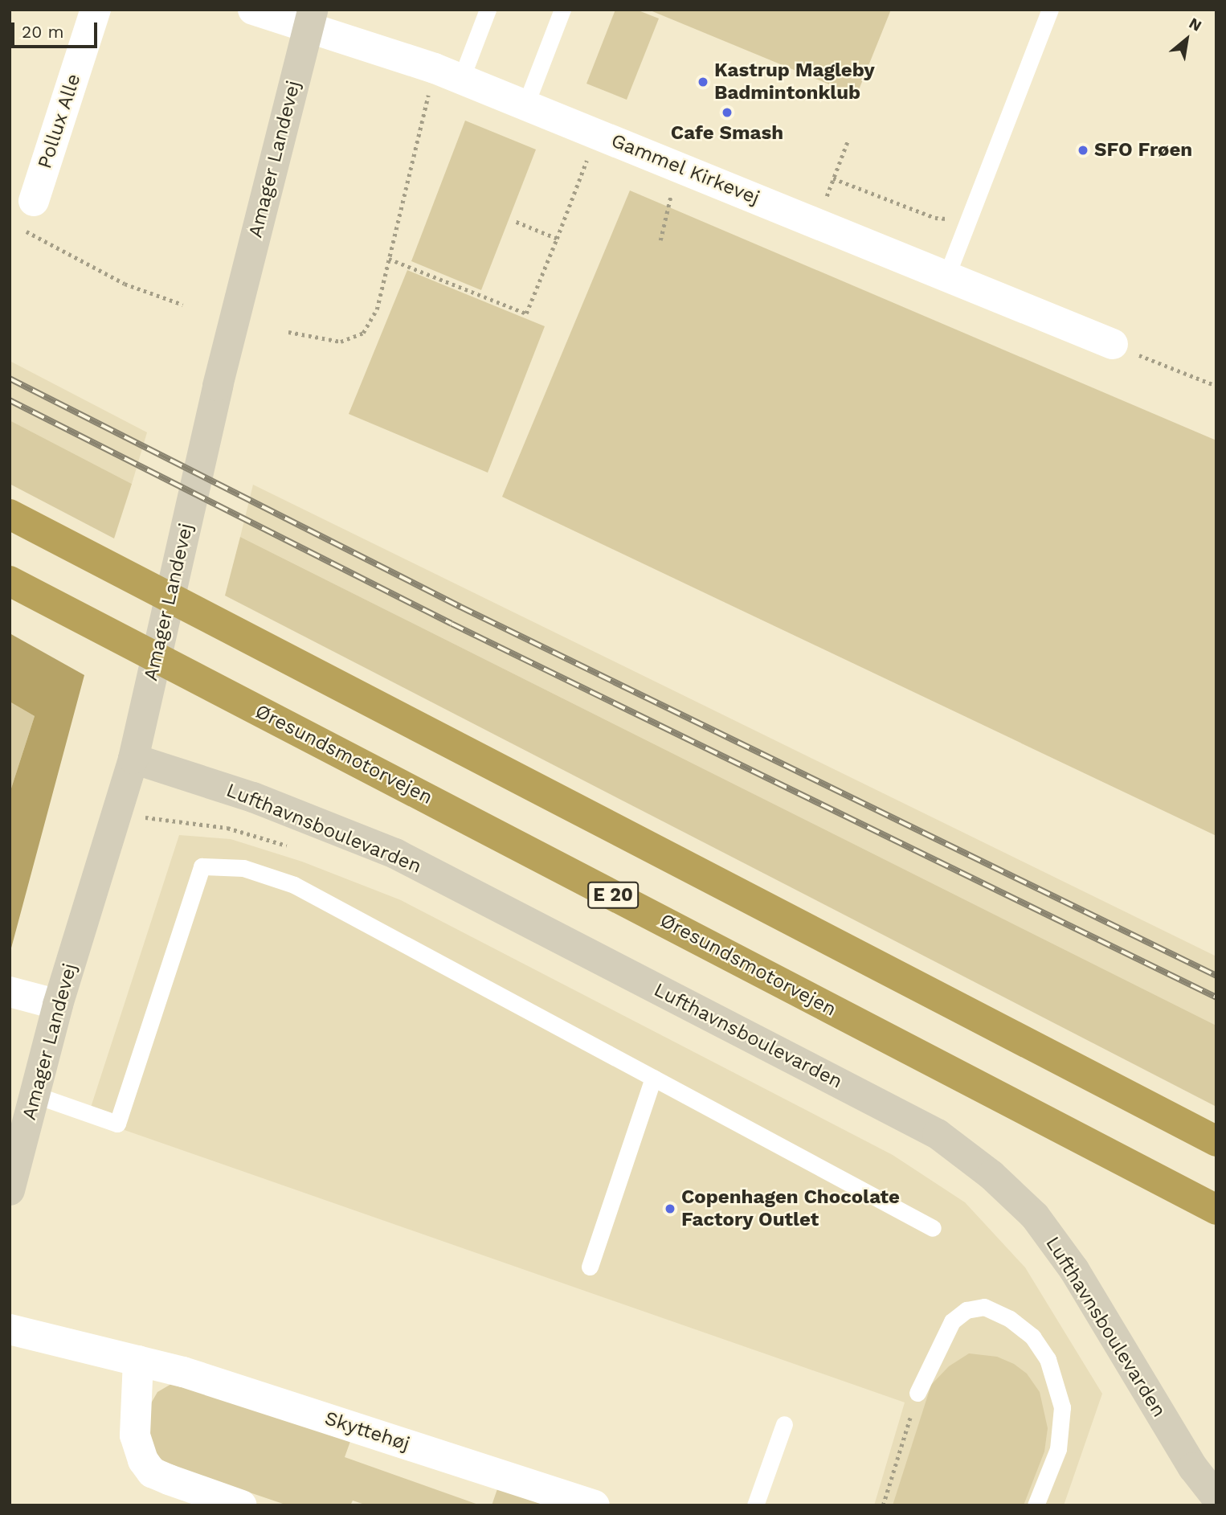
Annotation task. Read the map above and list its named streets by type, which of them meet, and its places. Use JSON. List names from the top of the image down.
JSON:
{
  "streets": {
    "highway": ["Øresundsmotorvejen", "E 20"],
    "street": [
      "Pollux Alle",
      "Amager Landevej",
      "Gammel Kirkevej",
      "Lufthavnsboulevarden",
      "Skyttehøj"
    ]
  },
  "crossings": [
    ["Amager Landevej", "Gammel Kirkevej"],
    ["Amager Landevej", "Lufthavnsboulevarden"]
  ],
  "places": [
    "Kastrup Magleby Badmintonklub",
    "Cafe Smash",
    "SFO Frøen",
    "Copenhagen Chocolate Factory Outlet"
  ],
  "scale_bar": "20 m",
  "north": "top right"
}
